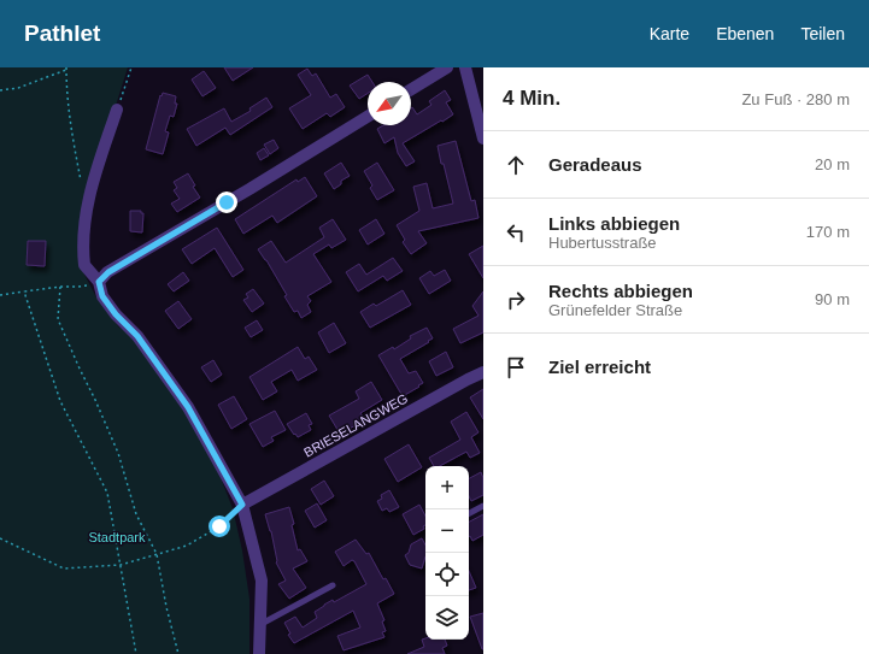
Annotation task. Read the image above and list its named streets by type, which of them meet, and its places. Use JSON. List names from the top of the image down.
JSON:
{
  "streets": {
    "street": ["BRIESELANGWEG"]
  },
  "parks": ["Stadtpark"],
  "north": "bottom left",
  "page": {
    "header": "Pathlet",
    "nav": ["Karte", "Ebenen", "Teilen"],
    "heading": ["4 Min.", "Zu Fuß · 280 m"],
    "list": [
      ["Geradeaus", "20 m"],
      ["Links abbiegen", "Hubertusstraße", "170 m"],
      ["Rechts abbiegen", "Grünefelder Straße", "90 m"],
      "Ziel erreicht"
    ],
    "map_buttons": ["+", "−"]
  }
}
